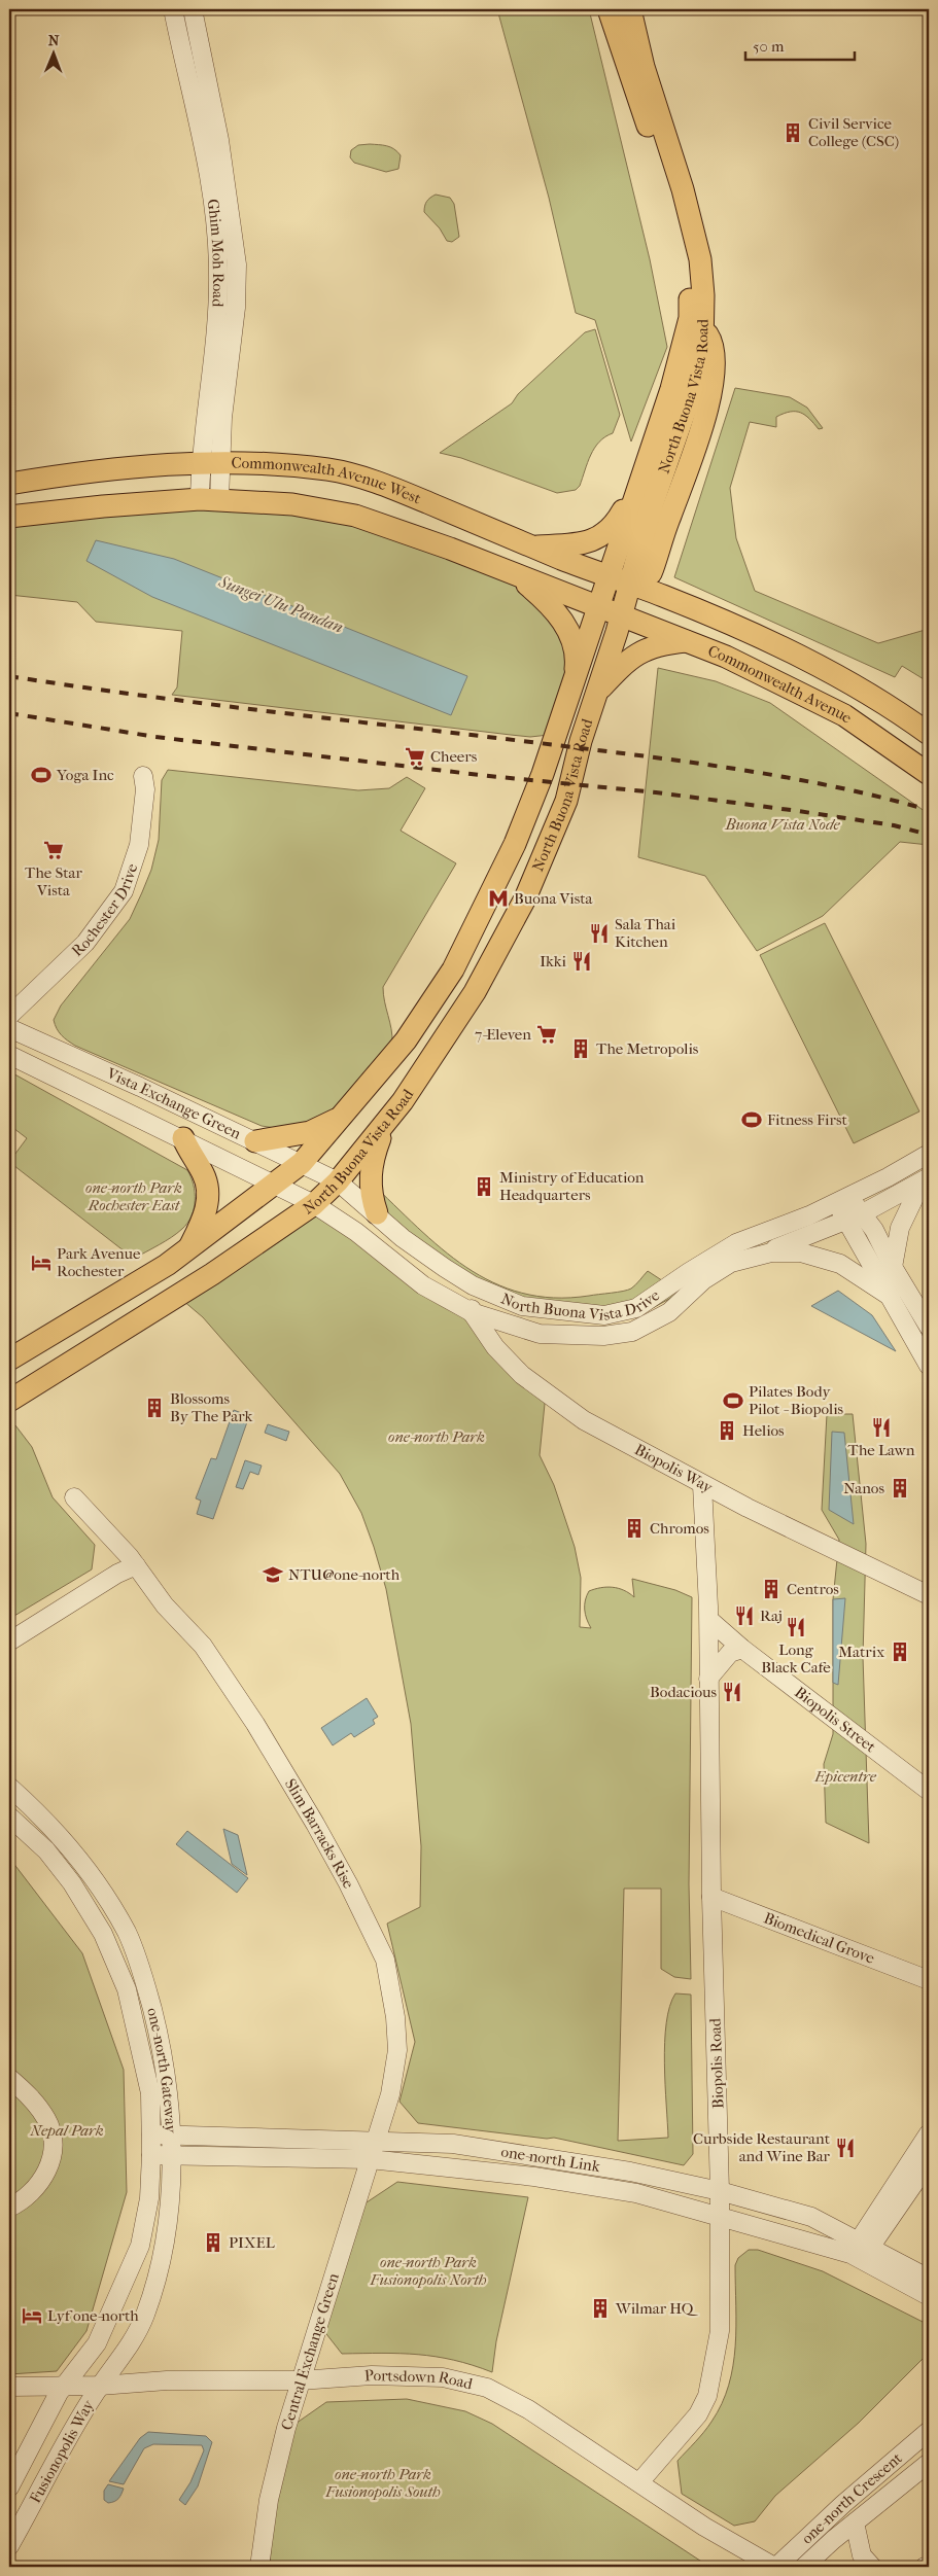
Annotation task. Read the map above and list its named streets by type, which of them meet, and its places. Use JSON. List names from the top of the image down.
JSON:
{
  "streets": {
    "main road": ["North Buona Vista Road", "Commonwealth Avenue West", "Commonwealth Avenue"],
    "street": [
      "Ghim Moh Road",
      "Rochester Drive",
      "Vista Exchange Green",
      "North Buona Vista Drive",
      "Biopolis Way",
      "Biopolis Street",
      "Slim Barracks Rise",
      "Biomedical Grove",
      "Biopolis Road",
      "one-north Gateway",
      "one-north Link",
      "Central Exchange Green",
      "Portsdown Road",
      "Fusionopolis Way",
      "one-north Crescent"
    ]
  },
  "crossings": [
    ["Ghim Moh Road", "Commonwealth Avenue West"],
    ["North Buona Vista Road", "Commonwealth Avenue West"],
    ["North Buona Vista Road", "Commonwealth Avenue"],
    ["North Buona Vista Road", "Vista Exchange Green"],
    ["North Buona Vista Road", "North Buona Vista Drive"],
    ["Commonwealth Avenue West", "Commonwealth Avenue"],
    ["Vista Exchange Green", "North Buona Vista Drive"],
    ["North Buona Vista Drive", "Biopolis Way"],
    ["Biopolis Street", "Biopolis Road"],
    ["Slim Barracks Rise", "one-north Link"],
    ["Slim Barracks Rise", "Central Exchange Green"],
    ["Biomedical Grove", "Biopolis Road"],
    ["Biopolis Road", "one-north Link"],
    ["Biopolis Road", "Portsdown Road"],
    ["one-north Gateway", "one-north Link"],
    ["one-north Gateway", "Portsdown Road"],
    ["one-north Gateway", "Fusionopolis Way"],
    ["one-north Link", "Central Exchange Green"],
    ["Central Exchange Green", "Portsdown Road"],
    ["Portsdown Road", "Fusionopolis Way"],
    ["Portsdown Road", "one-north Crescent"]
  ],
  "water": ["Sungei Ulu Pandan"],
  "parks": [
    "Buona Vista Node",
    "one-north Park Rochester East",
    "one-north Park",
    "Epicentre",
    "Nepal Park",
    "one-north Park Fusionopolis North",
    "one-north Park Fusionopolis South"
  ],
  "places": {
    "building": [
      "Civil Service College (CSC)",
      "The Metropolis",
      "Ministry of Education Headquarters",
      "Blossoms By The Park",
      "Helios",
      "Nanos",
      "Chromos",
      "Centros",
      "Matrix",
      "PIXEL",
      "Wilmar HQ"
    ],
    "supermarket": ["Cheers", "The Star Vista", "7-Eleven"],
    "sports": ["Yoga Inc", "Fitness First", "Pilates Body Pilot - Biopolis"],
    "metro station": ["Buona Vista"],
    "restaurant": [
      "Sala Thai Kitchen",
      "Ikki",
      "The Lawn",
      "Raj",
      "Long Black Cafe",
      "Bodacious",
      "Curbside Restaurant and Wine Bar"
    ],
    "hotel": ["Park Avenue Rochester", "Lyf one-north"],
    "school or university": ["NTU@one-north"]
  },
  "scale_bar": "50 m",
  "north": "top"
}
